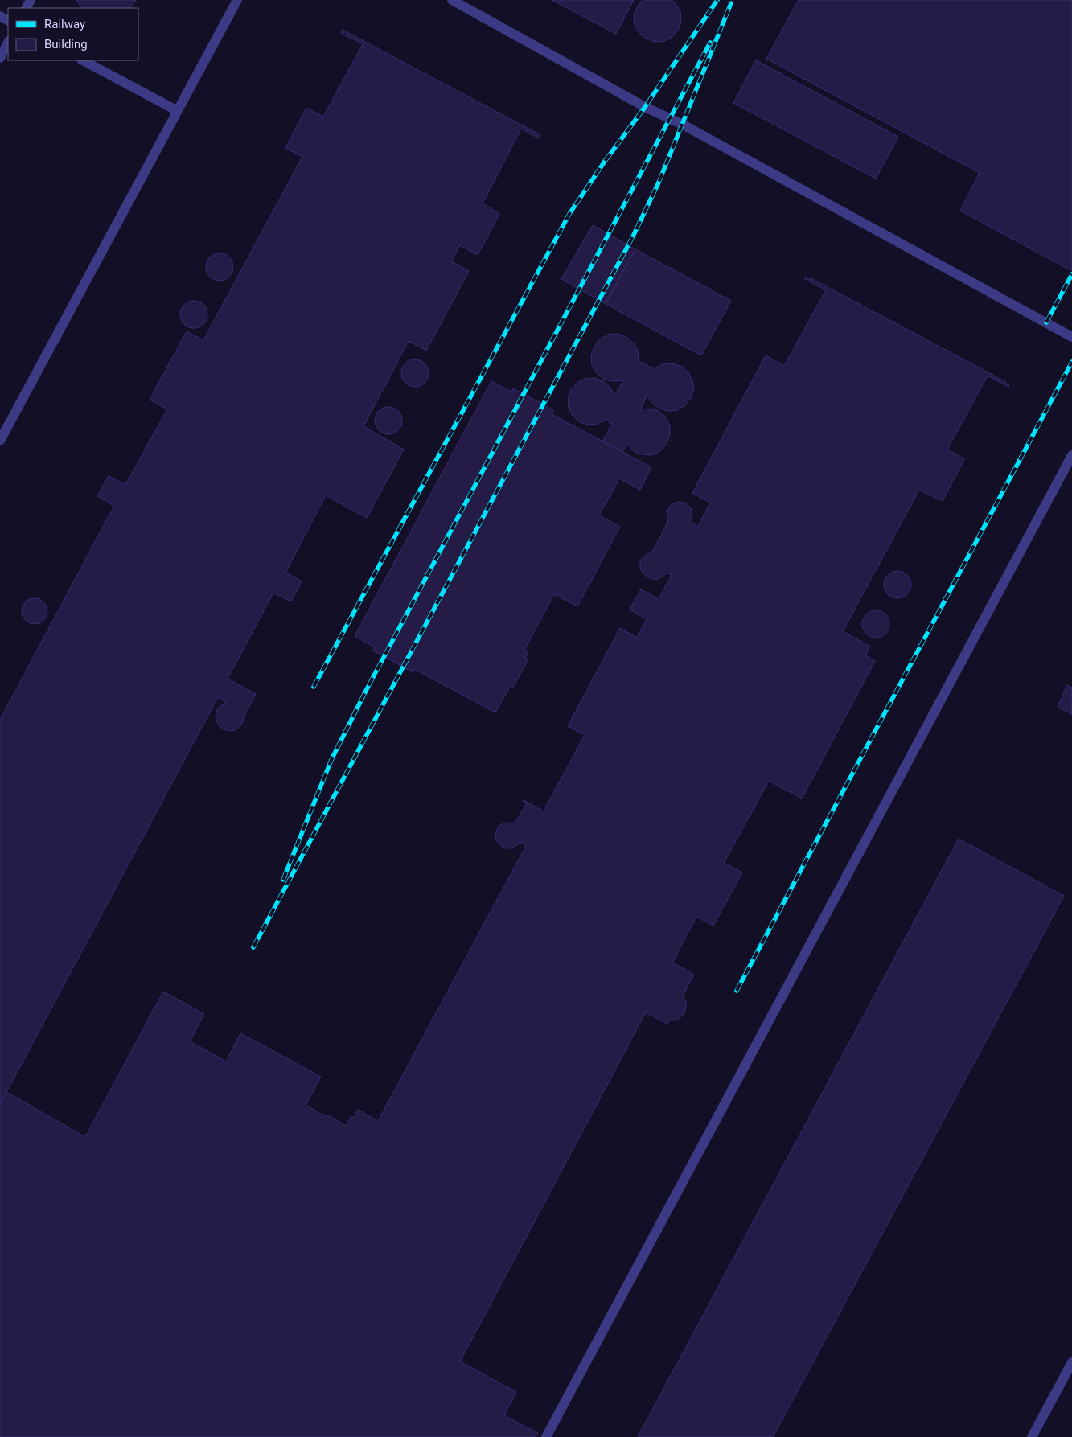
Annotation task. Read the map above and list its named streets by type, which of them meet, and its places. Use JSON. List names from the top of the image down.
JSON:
{
  "legend": ["Railway", "Building"]
}
